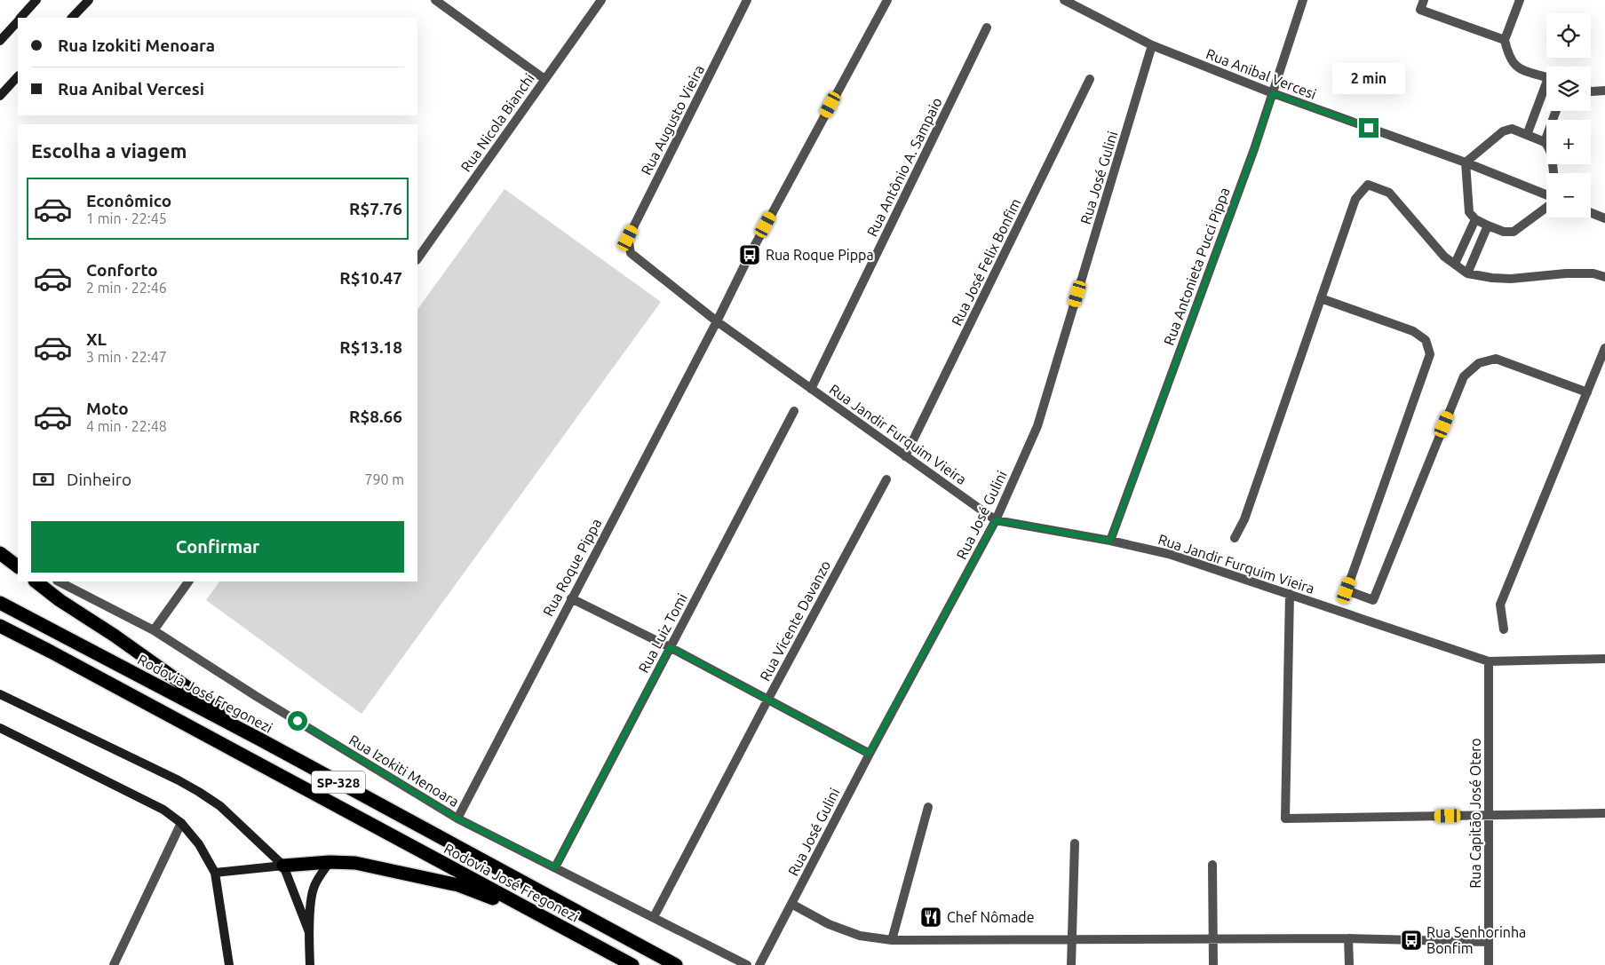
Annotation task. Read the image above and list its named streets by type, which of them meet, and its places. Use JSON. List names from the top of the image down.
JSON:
{
  "streets": {
    "highway": ["Rodovia José Fregonezi", "SP-328"],
    "street": [
      "Rua Anibal Vercesi",
      "Rua Augusto Vieira",
      "Rua Nicola Bianchi",
      "Rua Antônio A. Sampaio",
      "Rua José Gulini",
      "Rua José Felix Bonfim",
      "Rua Antonieta Pucci Pippa",
      "Rua Jandir Furquim Vieira",
      "Rua Roque Pippa",
      "Rua Vicente Davanzo",
      "Rua Luiz Tomi",
      "Rua Izokiti Menoara",
      "Rua Capitão José Otero"
    ]
  },
  "crossings": [
    ["Rua Anibal Vercesi", "Rua José Gulini"],
    ["Rua Anibal Vercesi", "Rua Antonieta Pucci Pippa"],
    ["Rua Augusto Vieira", "Rua Jandir Furquim Vieira"],
    ["Rua Antônio A. Sampaio", "Rua Jandir Furquim Vieira"],
    ["Rua José Gulini", "Rua Jandir Furquim Vieira"],
    ["Rua José Felix Bonfim", "Rua Jandir Furquim Vieira"],
    ["Rua Antonieta Pucci Pippa", "Rua Jandir Furquim Vieira"],
    ["Rua Jandir Furquim Vieira", "Rua Roque Pippa"],
    ["Rua Jandir Furquim Vieira", "Rua Capitão José Otero"],
    ["Rua Roque Pippa", "Rua Izokiti Menoara"],
    ["Rua Vicente Davanzo", "Rua Izokiti Menoara"],
    ["Rua Luiz Tomi", "Rua Izokiti Menoara"]
  ],
  "places": {
    "bus stop": ["Rua Roque Pippa", "Rua Senhorinha Bonfim"],
    "restaurant": ["Chef Nômade"]
  },
  "page": {
    "map_buttons": ["+", "−"],
    "banner": ["Rua Izokiti Menoara", "Rua Anibal Vercesi"],
    "bubble": "2 min",
    "heading": "Escolha a viagem",
    "list": [
      {
        "name": "Econômico",
        "note": "1 min · 22:45",
        "value": "R$7.76"
      },
      {
        "name": "Conforto",
        "note": "2 min · 22:46",
        "value": "R$10.47"
      },
      {
        "name": "XL",
        "note": "3 min · 22:47",
        "value": "R$13.18"
      },
      {
        "name": "Moto",
        "note": "4 min · 22:48",
        "value": "R$8.66"
      }
    ],
    "pay": ["Dinheiro", "790 m"],
    "buttons": "Confirmar"
  }
}
